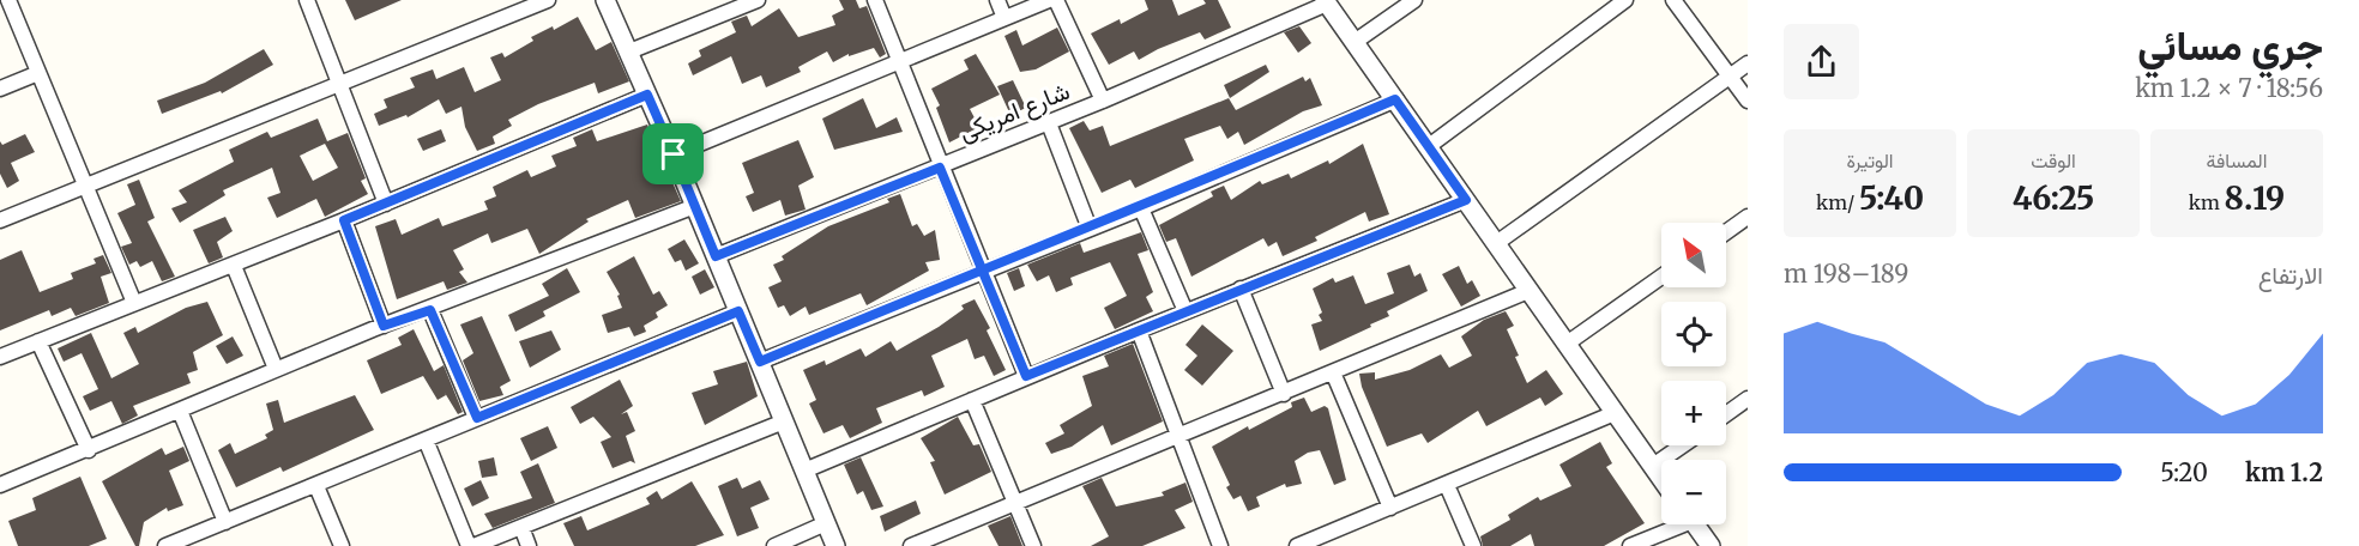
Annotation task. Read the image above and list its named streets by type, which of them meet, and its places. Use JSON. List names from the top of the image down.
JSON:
{
  "streets": {
    "street": ["شارع امريكى"]
  },
  "north": "top left",
  "page": {
    "heading": ["جري مسائي", "18:56 · 7 × 1.2 km"],
    "stats": [
      ["المسافة", "8.19 km"],
      ["الوقت", "46:25"],
      ["الوتيرة", "5:40 /km"]
    ],
    "map_buttons": ["+", "−"],
    "chart": ["الارتفاع", "189–198 m"],
    "list": [
      {
        "name": "1.2 km",
        "note": "5:20"
      }
    ]
  }
}
